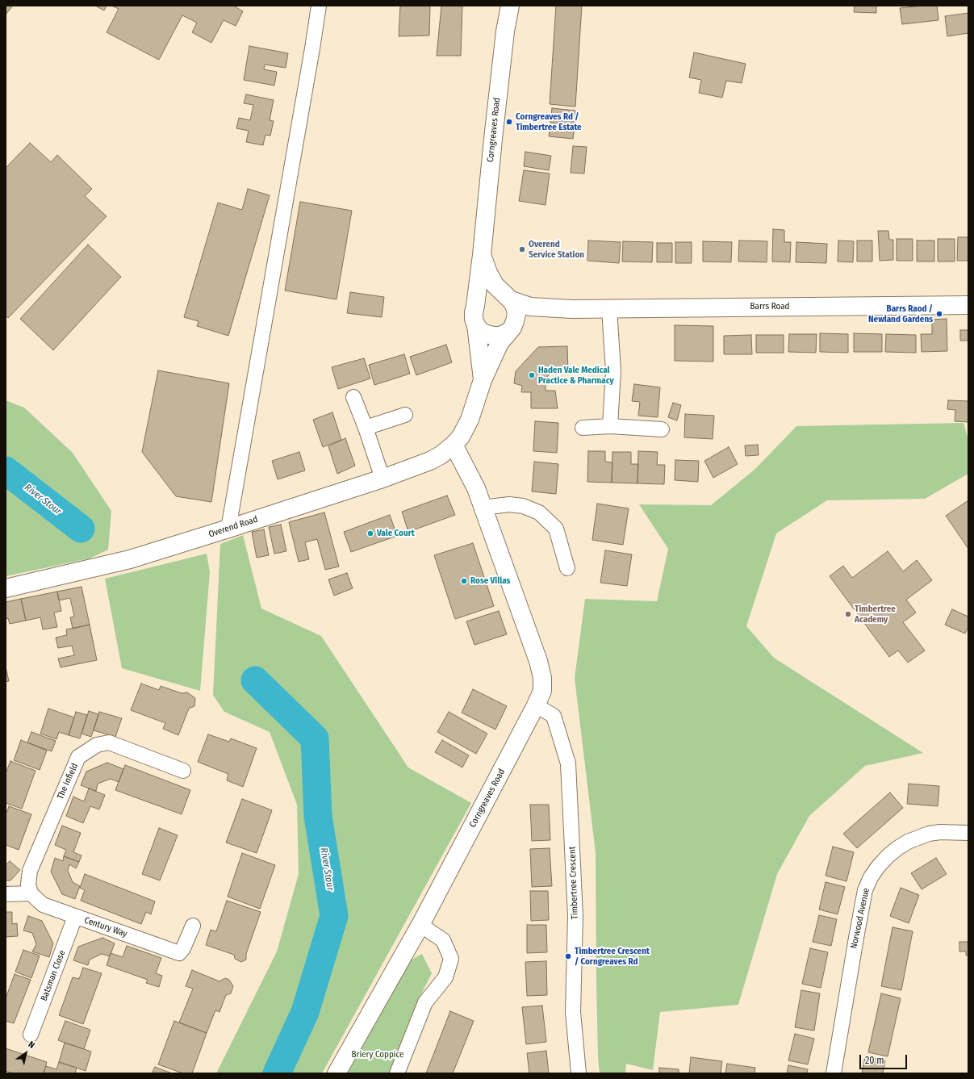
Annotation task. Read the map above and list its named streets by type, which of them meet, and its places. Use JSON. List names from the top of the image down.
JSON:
{
  "streets": {
    "street": [
      "Corngreaves Road",
      "Barrs Road",
      "Overend Road",
      "The Infield",
      "Timbertree Crescent",
      "Norwood Avenue",
      "Century Way",
      "Batsman Close"
    ]
  },
  "crossings": [
    ["Corngreaves Road", "Barrs Road"],
    ["Corngreaves Road", "Overend Road"],
    ["Corngreaves Road", "Timbertree Crescent"],
    ["The Infield", "Century Way"],
    ["Century Way", "Batsman Close"]
  ],
  "water": ["River Stour"],
  "parks": ["Briery Coppice"],
  "places": [
    "Corngreaves Rd / Timbertree Estate",
    "Overend Service Station",
    "Barrs Raod / Newland Gardens",
    "Haden Vale Medical Practice & Pharmacy",
    "Vale Court",
    "Rose Villas",
    "Timbertree Academy",
    "Timbertree Crescent / Corngreaves Rd"
  ],
  "scale_bar": "20 m",
  "north": "top right"
}
